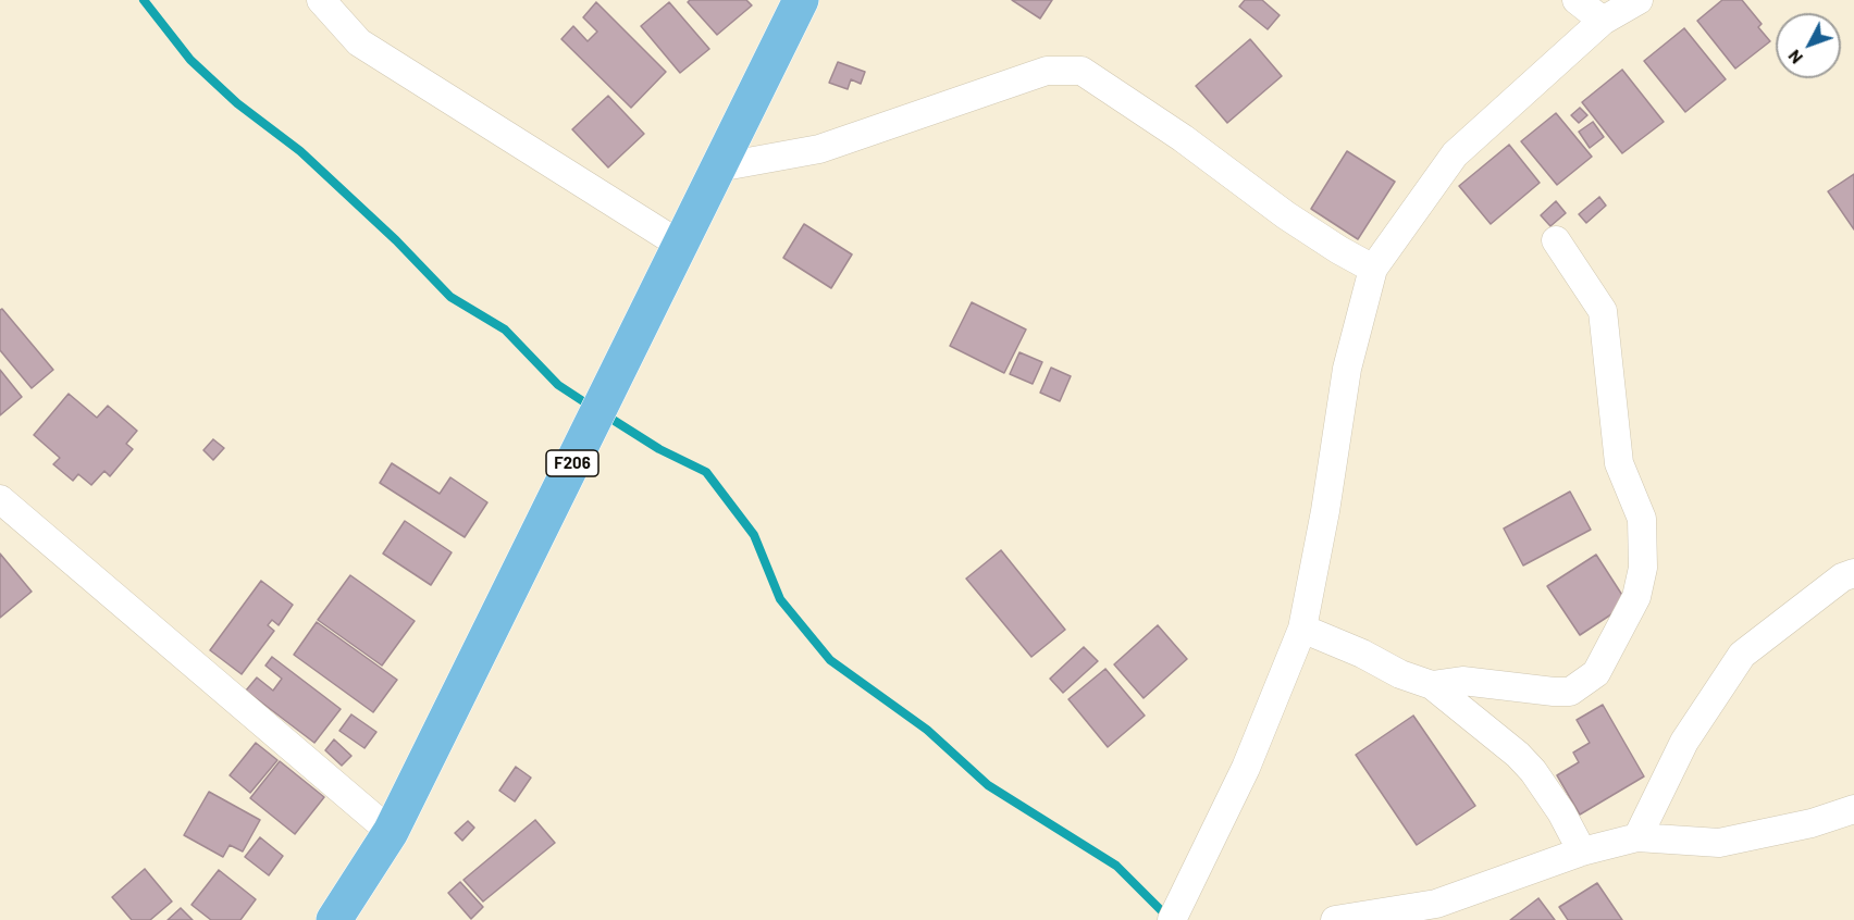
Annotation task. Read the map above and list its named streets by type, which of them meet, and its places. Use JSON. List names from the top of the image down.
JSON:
{
  "streets": {
    "main road": ["F206"]
  },
  "north": "bottom left"
}
